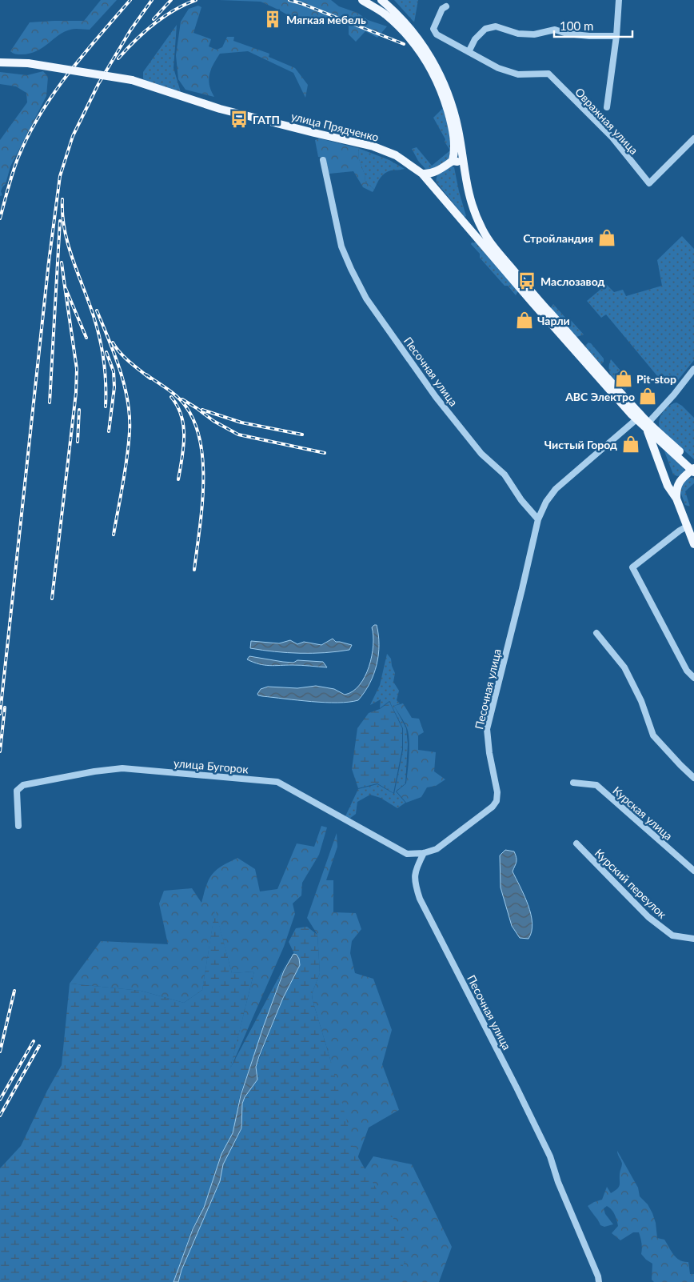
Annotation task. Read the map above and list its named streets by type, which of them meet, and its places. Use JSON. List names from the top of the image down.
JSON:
{
  "streets": {
    "main road": ["улица Прядченко"],
    "street": [
      "Овражная улица",
      "Песочная улица",
      "улица Бугорок",
      "Курская улица",
      "Курский переулок"
    ]
  },
  "crossings": [
    ["Песочная улица", "улица Бугорок"]
  ],
  "places": {
    "building": ["Мягкая мебель"],
    "bus stop": ["ГАТП", "Маслозавод"],
    "shop": [
      "Стройландия",
      "Чарли",
      "Pit-stop",
      "АВС Электро",
      "Чистый Город"
    ]
  },
  "scale_bar": "100 m"
}
